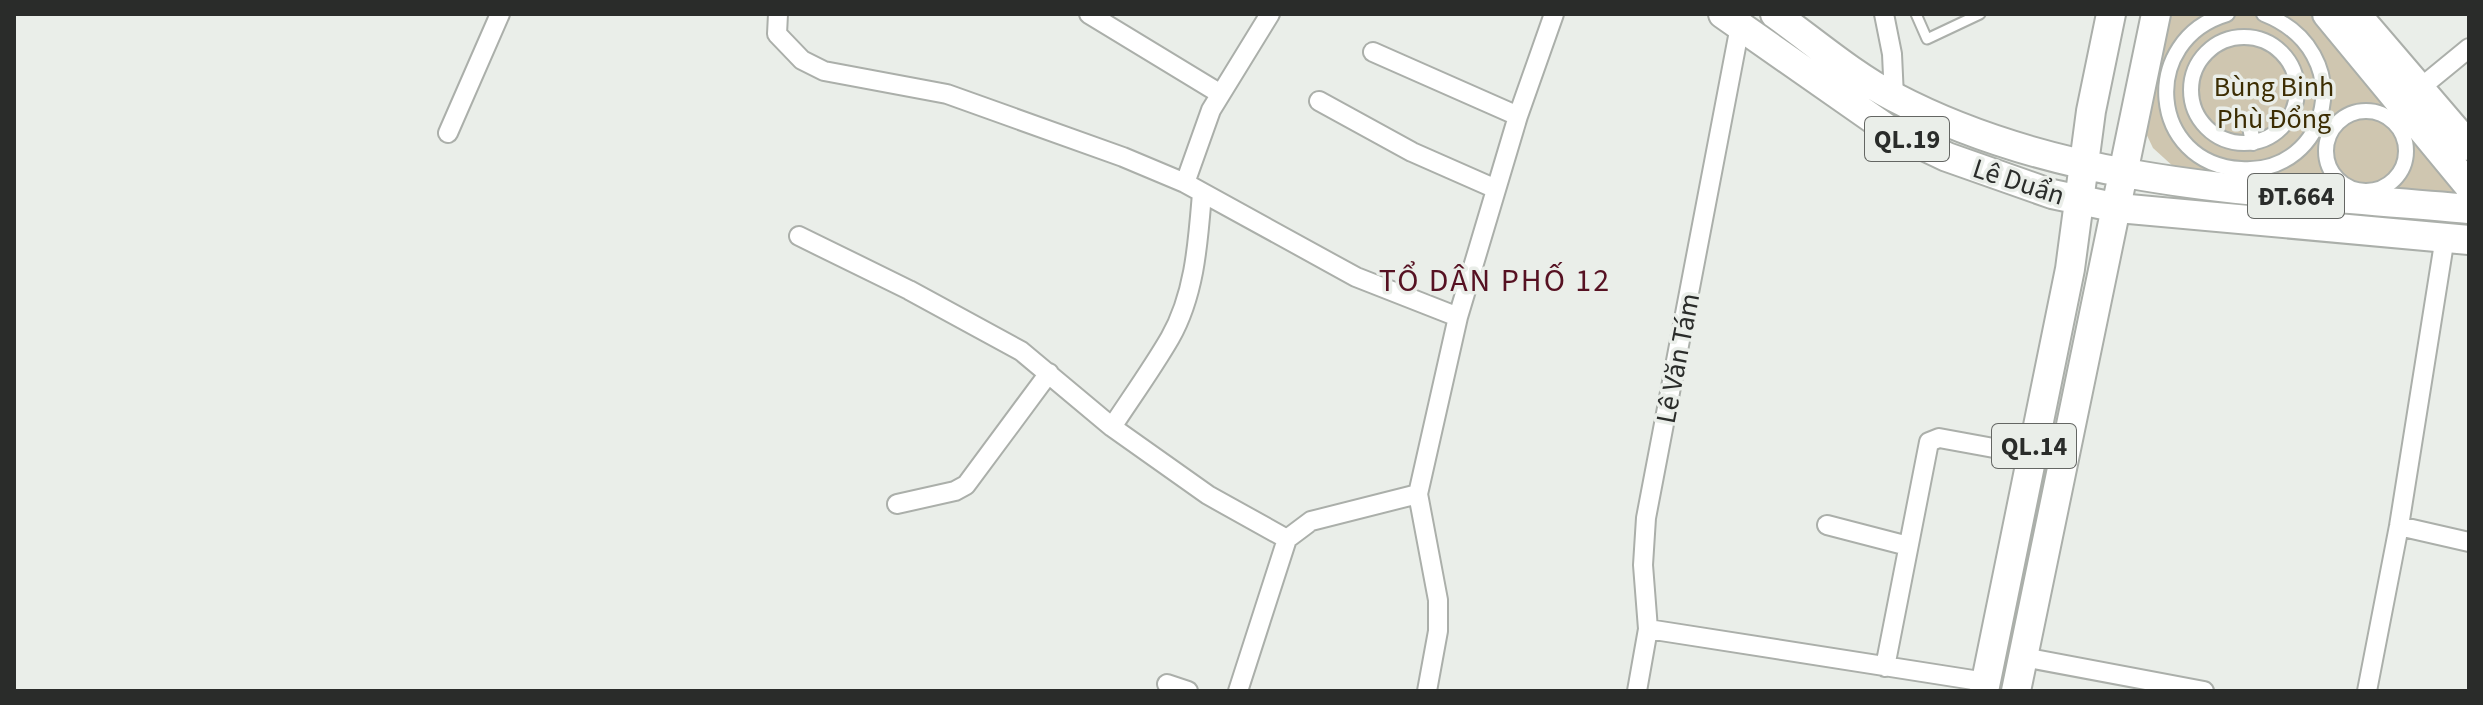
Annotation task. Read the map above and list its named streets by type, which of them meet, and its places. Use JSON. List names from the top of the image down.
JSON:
{
  "streets": {
    "main road": [
      "QL.19",
      "Lê Duẩn",
      "ĐT.664",
      "QL.14"
    ],
    "street": ["Lê Văn Tám"]
  },
  "crossings": [
    ["Lê Duẩn", "ĐT.664"],
    ["Lê Duẩn", "Lê Văn Tám"],
    ["Lê Duẩn", "QL.14"],
    ["ĐT.664", "QL.14"]
  ],
  "districts": ["TỔ DÂN PHỐ 12"],
  "parks": ["Bùng Binh Phù Đổng"]
}
